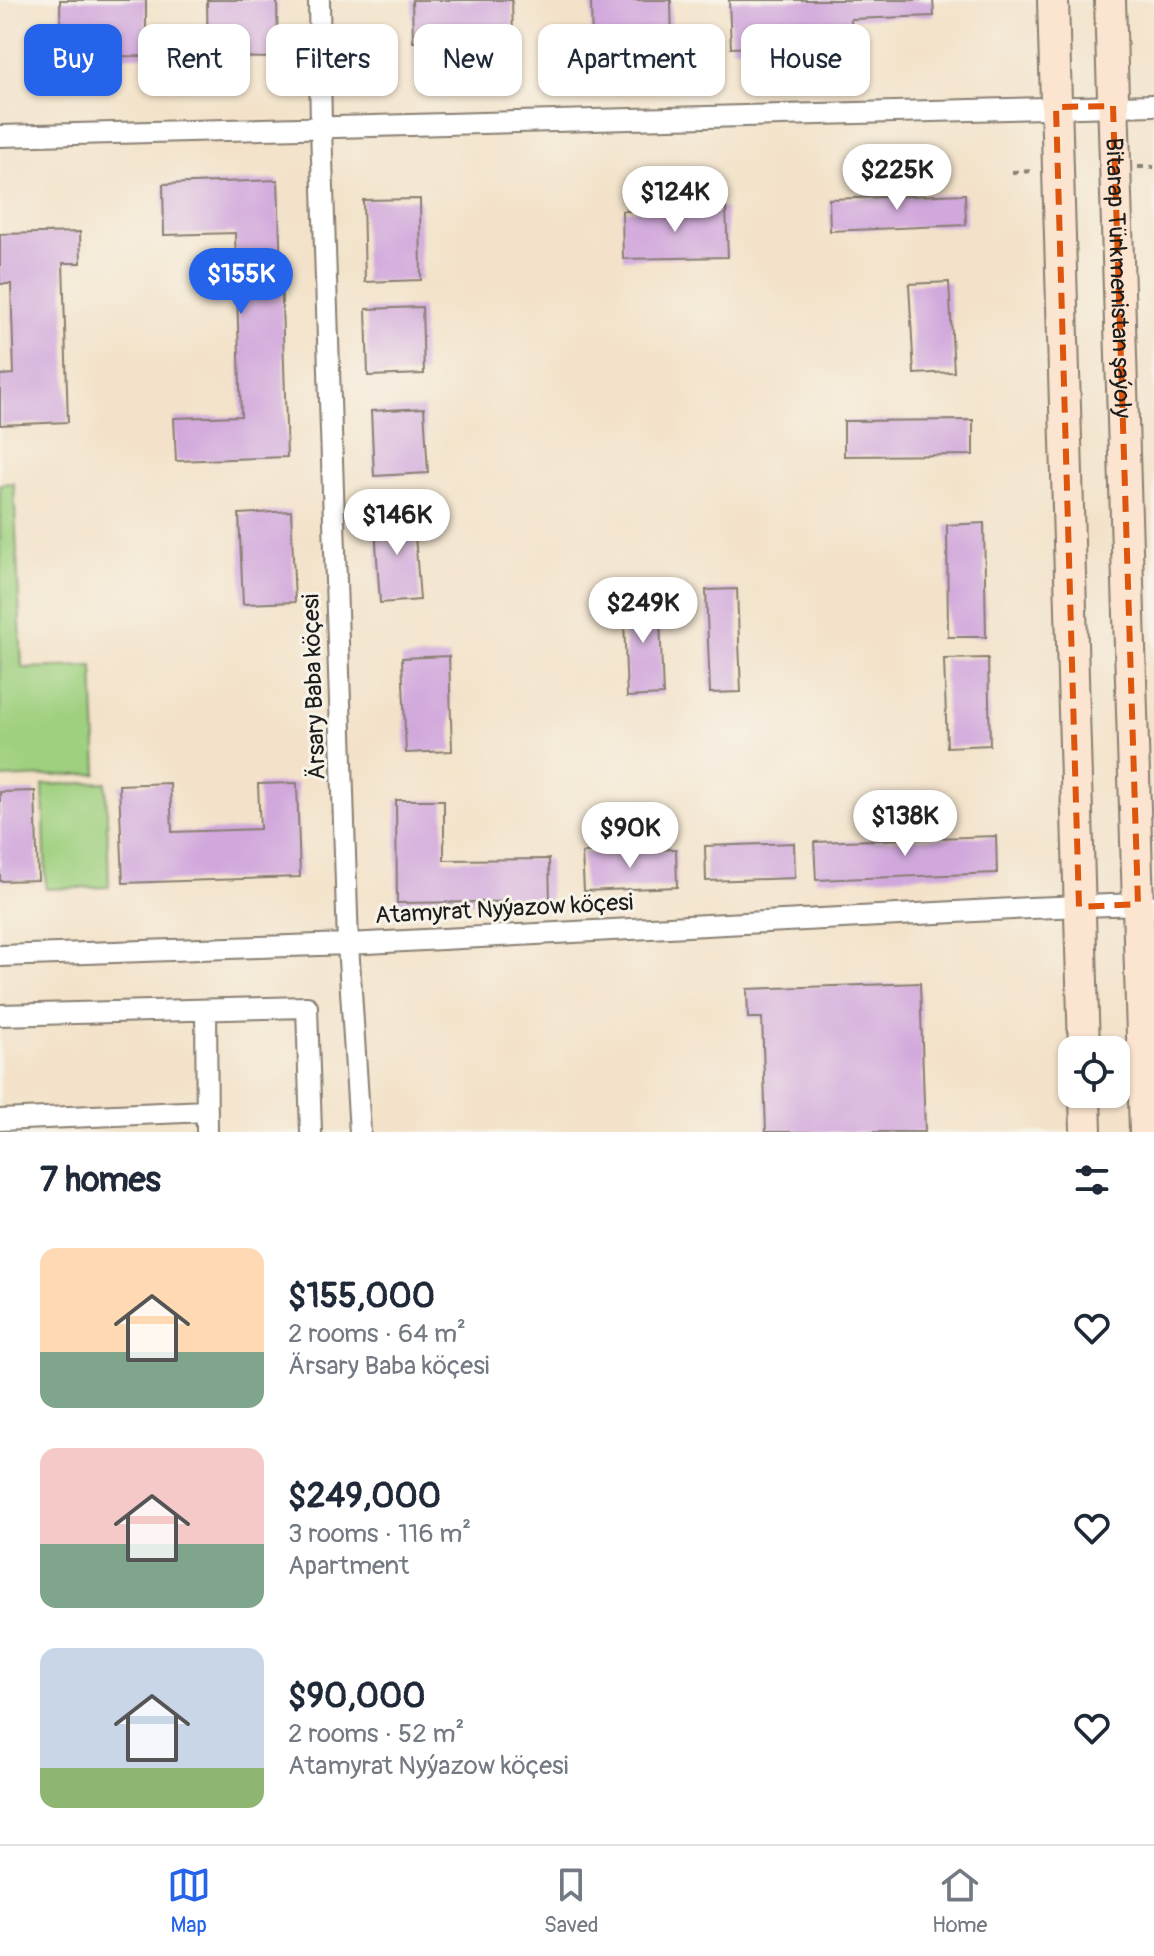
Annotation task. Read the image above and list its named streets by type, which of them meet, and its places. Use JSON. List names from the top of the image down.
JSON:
{
  "streets": {
    "main road": ["Bitarap Türkmenistan şaýoly"],
    "street": ["Ärsary Baba köçesi", "Atamyrat Nyýazow köçesi"]
  },
  "crossings": [
    ["Bitarap Türkmenistan şaýoly", "Atamyrat Nyýazow köçesi"],
    ["Ärsary Baba köçesi", "Atamyrat Nyýazow köçesi"]
  ],
  "page": {
    "chip": [
      "Buy",
      "Rent",
      "Filters",
      "New",
      "Apartment",
      "House"
    ],
    "price": [
      "$225K",
      "$124K",
      "$155K",
      "$146K",
      "$249K",
      "$138K",
      "$90K"
    ],
    "heading": "7 homes",
    "list": [
      {
        "name": "$155,000",
        "note": "2 rooms · 64 m² · Ärsary Baba köçesi"
      },
      {
        "name": "$249,000",
        "note": "3 rooms · 116 m² · Apartment"
      },
      {
        "name": "$90,000",
        "note": "2 rooms · 52 m² · Atamyrat Nyýazow köçesi"
      }
    ],
    "tabs": ["Map", "Saved", "Home"]
  }
}
